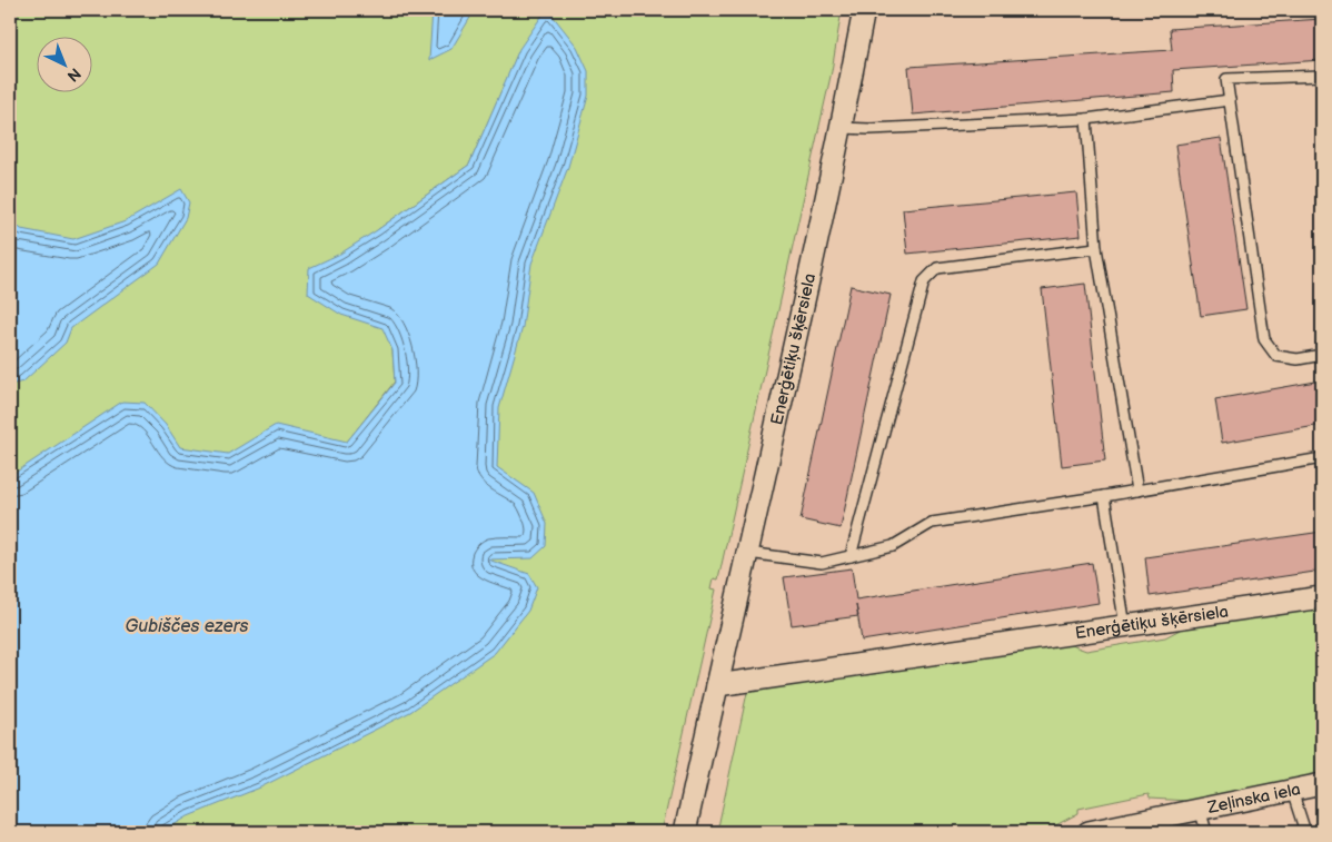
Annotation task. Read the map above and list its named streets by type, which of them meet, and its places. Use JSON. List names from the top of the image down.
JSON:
{
  "streets": {
    "street": ["Enerģētiķu šķērsiela", "Zeļinska iela"]
  },
  "water": ["Gubiščes ezers"],
  "north": "bottom right"
}
